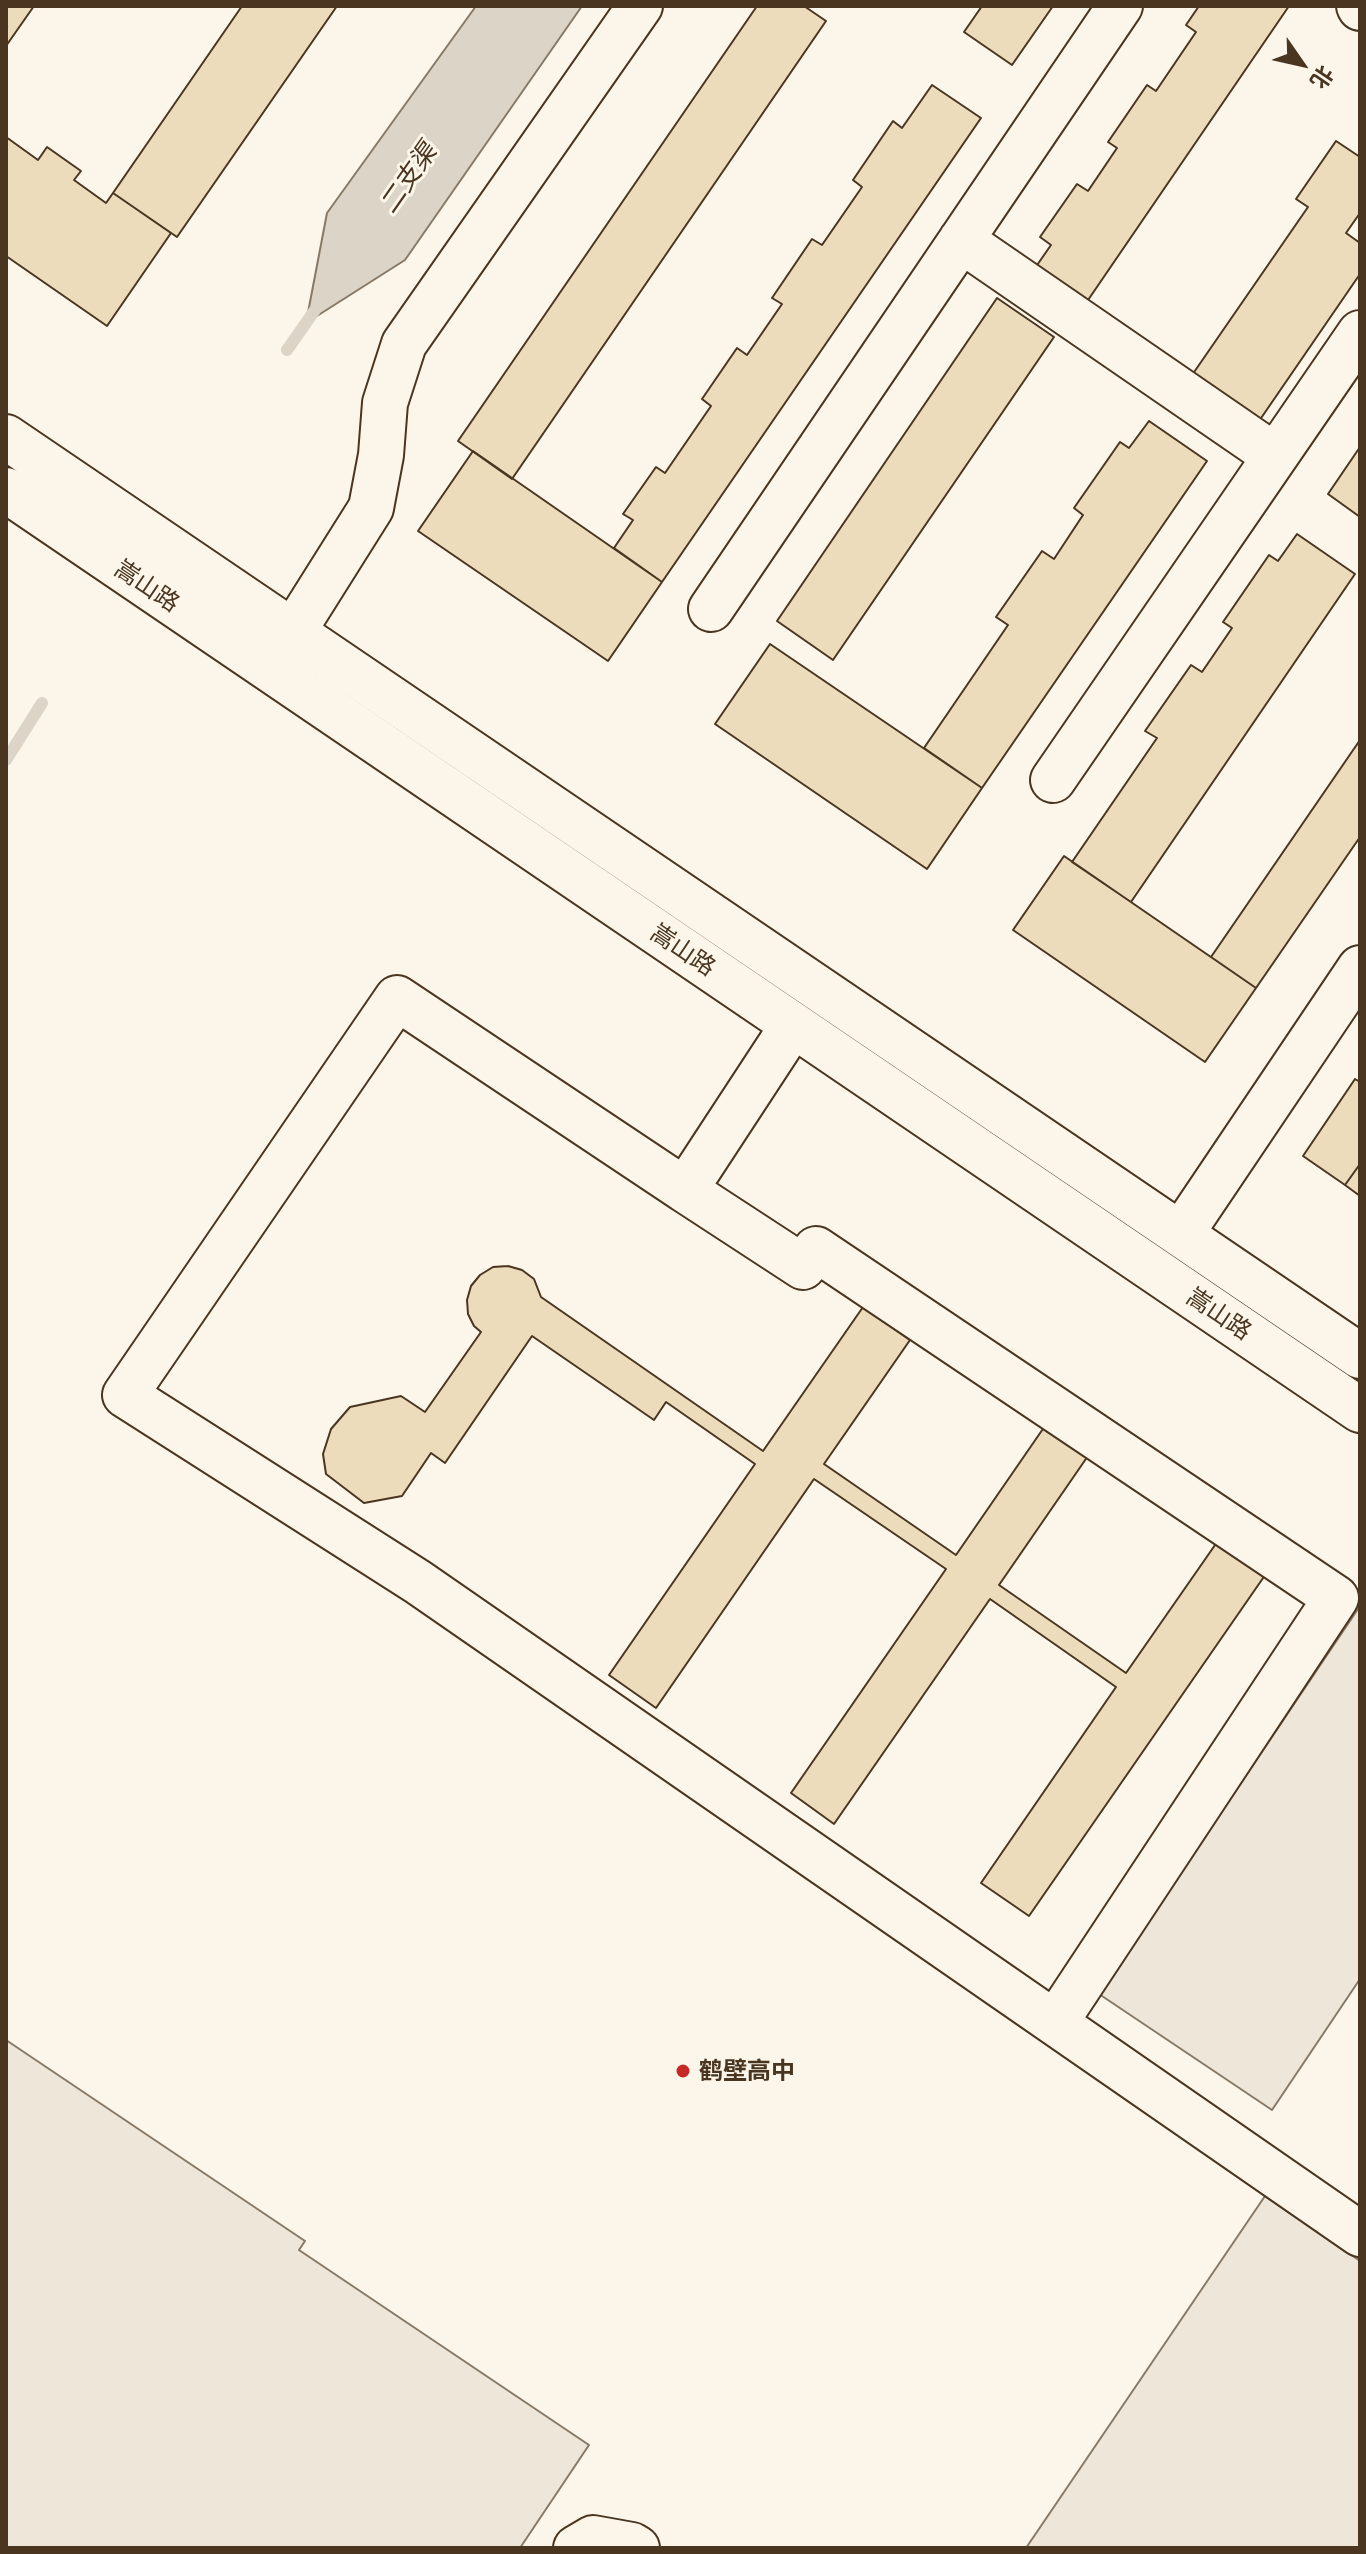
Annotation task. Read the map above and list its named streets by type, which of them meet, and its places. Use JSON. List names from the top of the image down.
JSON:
{
  "streets": {
    "street": ["嵩山路"]
  },
  "water": ["二支渠"],
  "places": ["鹤壁高中"],
  "north": "bottom right"
}
